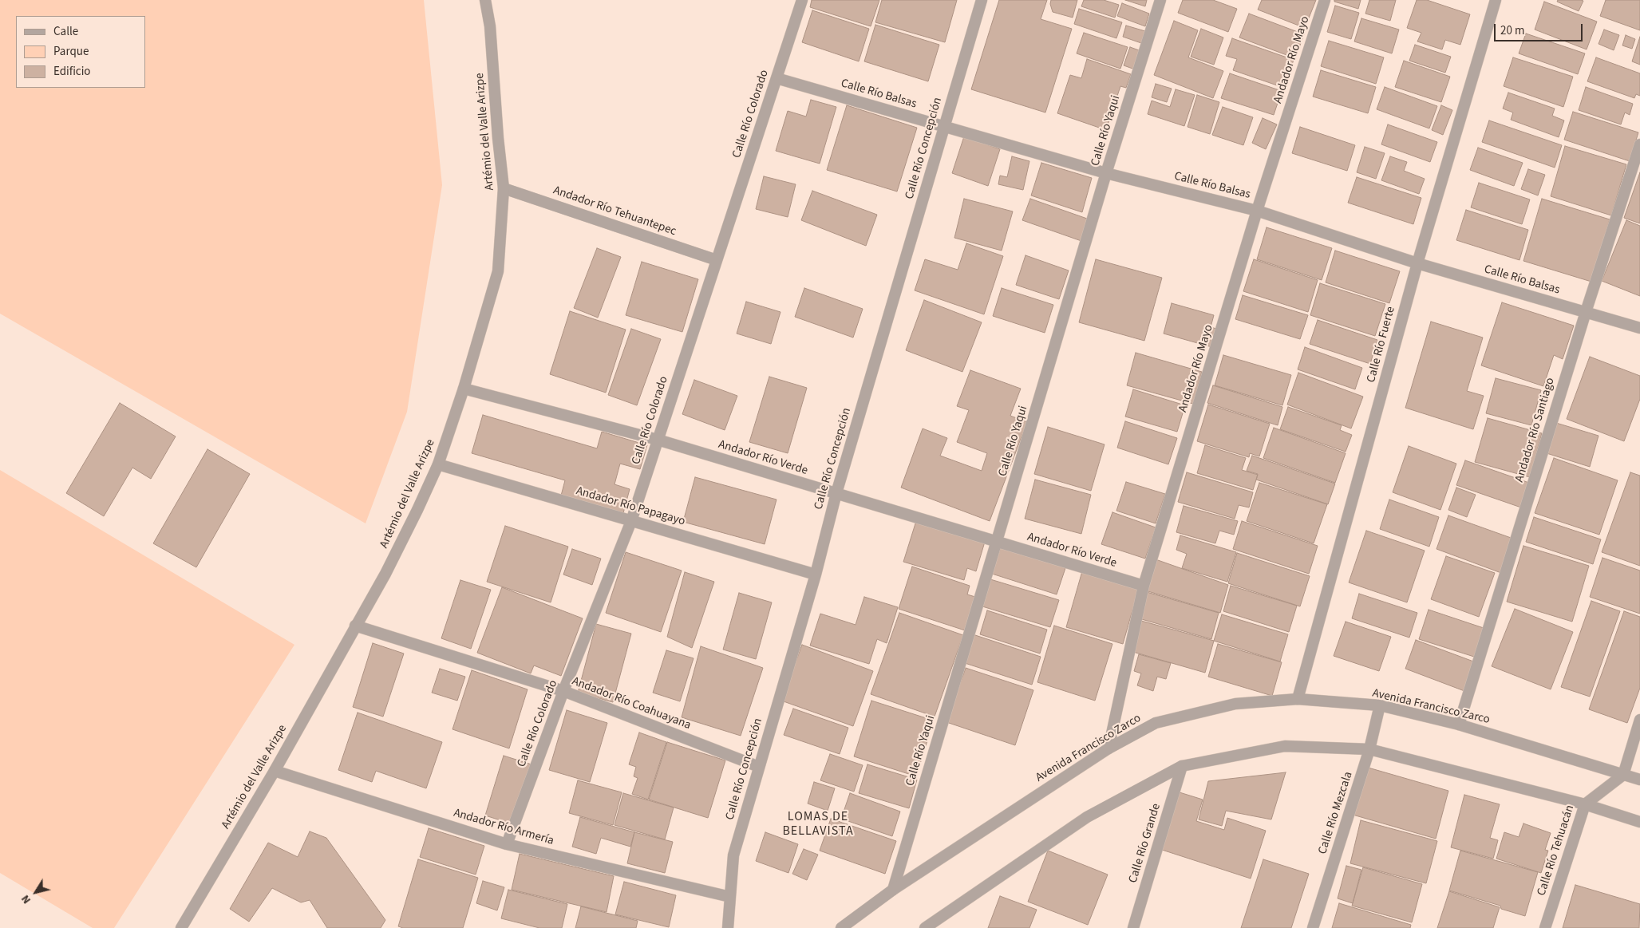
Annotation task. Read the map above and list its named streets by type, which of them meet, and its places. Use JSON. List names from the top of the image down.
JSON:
{
  "streets": {
    "street": [
      "Andador Río Mayo",
      "Calle Río Balsas",
      "Calle Río Colorado",
      "Calle Río Yaqui",
      "Artémio del Valle Arizpe",
      "Calle Río Concepción",
      "Andador Río Tehuantepec",
      "Calle Río Fuerte",
      "Andador Río Santiago",
      "Andador Río Verde",
      "Andador Río Papagayo",
      "Andador Río Coahuayana",
      "Avenida Francisco Zarco",
      "Calle Río Mezcala",
      "Andador Río Armería",
      "Calle Río Grande",
      "Calle Río Tehuacán"
    ]
  },
  "crossings": [
    ["Andador Río Mayo", "Calle Río Balsas"],
    ["Andador Río Mayo", "Andador Río Verde"],
    ["Andador Río Mayo", "Avenida Francisco Zarco"],
    ["Calle Río Balsas", "Calle Río Colorado"],
    ["Calle Río Balsas", "Calle Río Yaqui"],
    ["Calle Río Balsas", "Calle Río Concepción"],
    ["Calle Río Balsas", "Calle Río Fuerte"],
    ["Calle Río Balsas", "Andador Río Santiago"],
    ["Calle Río Colorado", "Andador Río Tehuantepec"],
    ["Calle Río Colorado", "Andador Río Verde"],
    ["Calle Río Colorado", "Andador Río Papagayo"],
    ["Calle Río Colorado", "Andador Río Coahuayana"],
    ["Calle Río Colorado", "Andador Río Armería"],
    ["Calle Río Yaqui", "Andador Río Verde"],
    ["Calle Río Yaqui", "Avenida Francisco Zarco"],
    ["Artémio del Valle Arizpe", "Andador Río Tehuantepec"],
    ["Artémio del Valle Arizpe", "Andador Río Verde"],
    ["Artémio del Valle Arizpe", "Andador Río Papagayo"],
    ["Artémio del Valle Arizpe", "Andador Río Coahuayana"],
    ["Artémio del Valle Arizpe", "Andador Río Armería"],
    ["Calle Río Concepción", "Andador Río Verde"],
    ["Calle Río Concepción", "Andador Río Papagayo"],
    ["Calle Río Concepción", "Andador Río Coahuayana"],
    ["Calle Río Concepción", "Andador Río Armería"],
    ["Calle Río Fuerte", "Avenida Francisco Zarco"],
    ["Andador Río Santiago", "Avenida Francisco Zarco"],
    ["Avenida Francisco Zarco", "Calle Río Mezcala"],
    ["Avenida Francisco Zarco", "Calle Río Tehuacán"]
  ],
  "districts": ["LOMAS DE BELLAVISTA"],
  "legend": ["Calle", "Parque", "Edificio"],
  "scale_bar": "20 m",
  "north": "bottom left"
}
